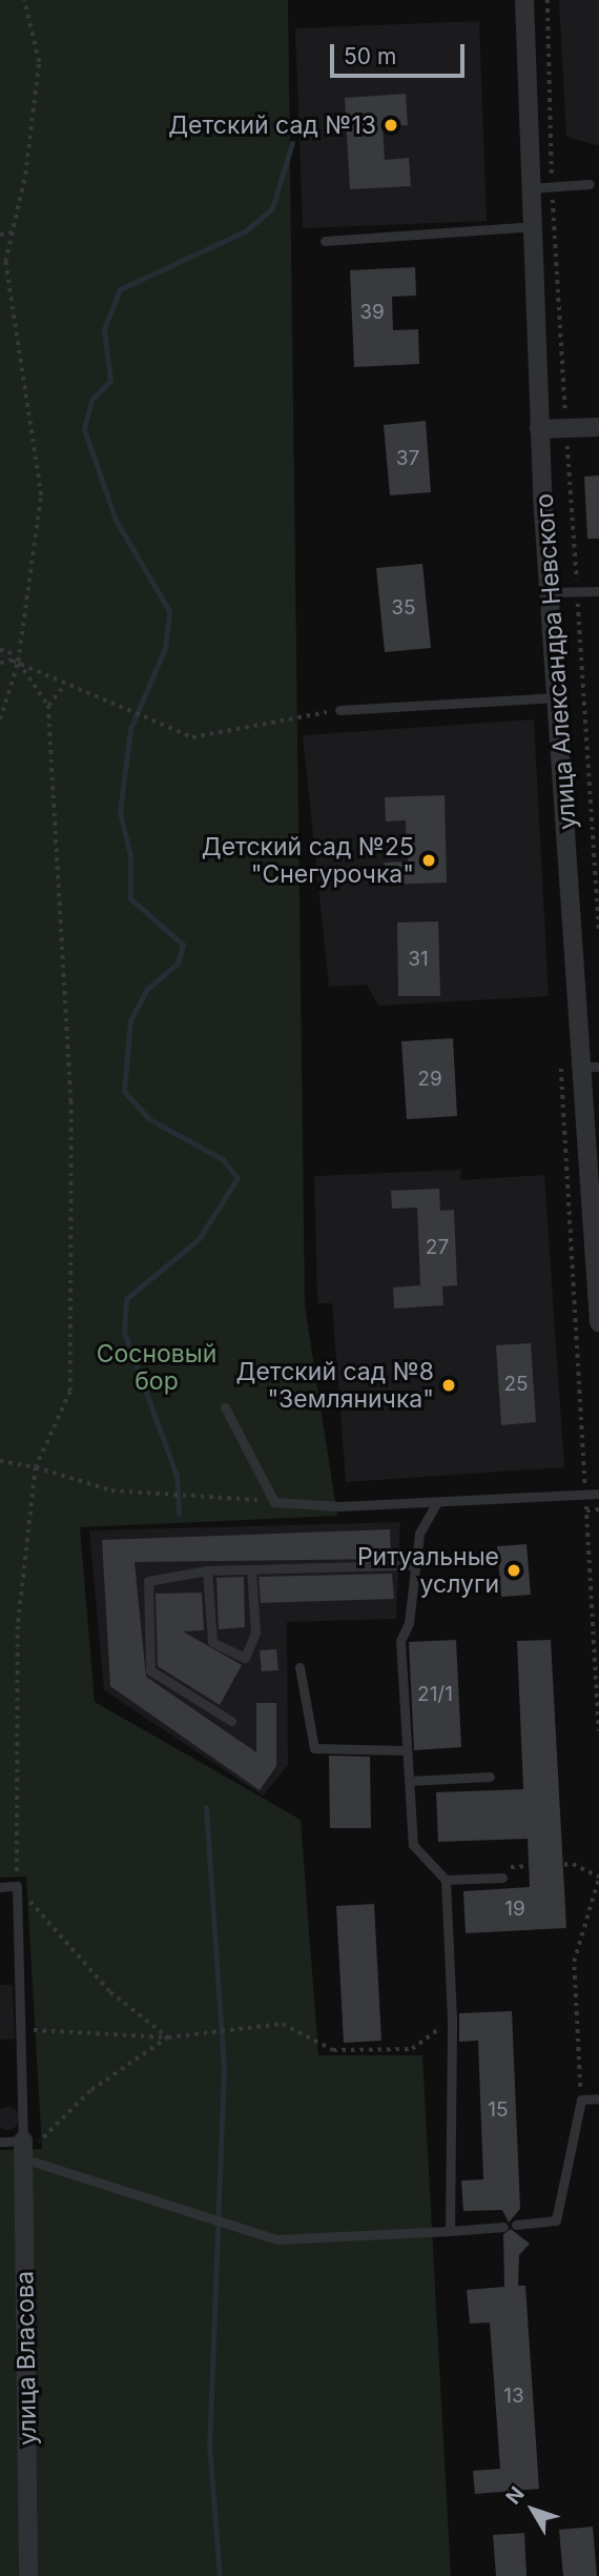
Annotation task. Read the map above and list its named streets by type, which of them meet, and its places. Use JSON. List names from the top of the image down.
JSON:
{
  "streets": {
    "street": ["улица Александра Невского", "улица Власова"]
  },
  "parks": ["Сосновый бор"],
  "places": [
    "Детский сад №13",
    "Детский сад №25 \"Снегурочка\"",
    "Детский сад №8 \"Земляничка\"",
    "Ритуальные услуги"
  ],
  "house_numbers": [
    "39",
    "37",
    "35",
    "31",
    "29",
    "27",
    "25",
    "21/1",
    "19",
    "15",
    "13"
  ],
  "scale_bar": "50 m",
  "north": "top left"
}
